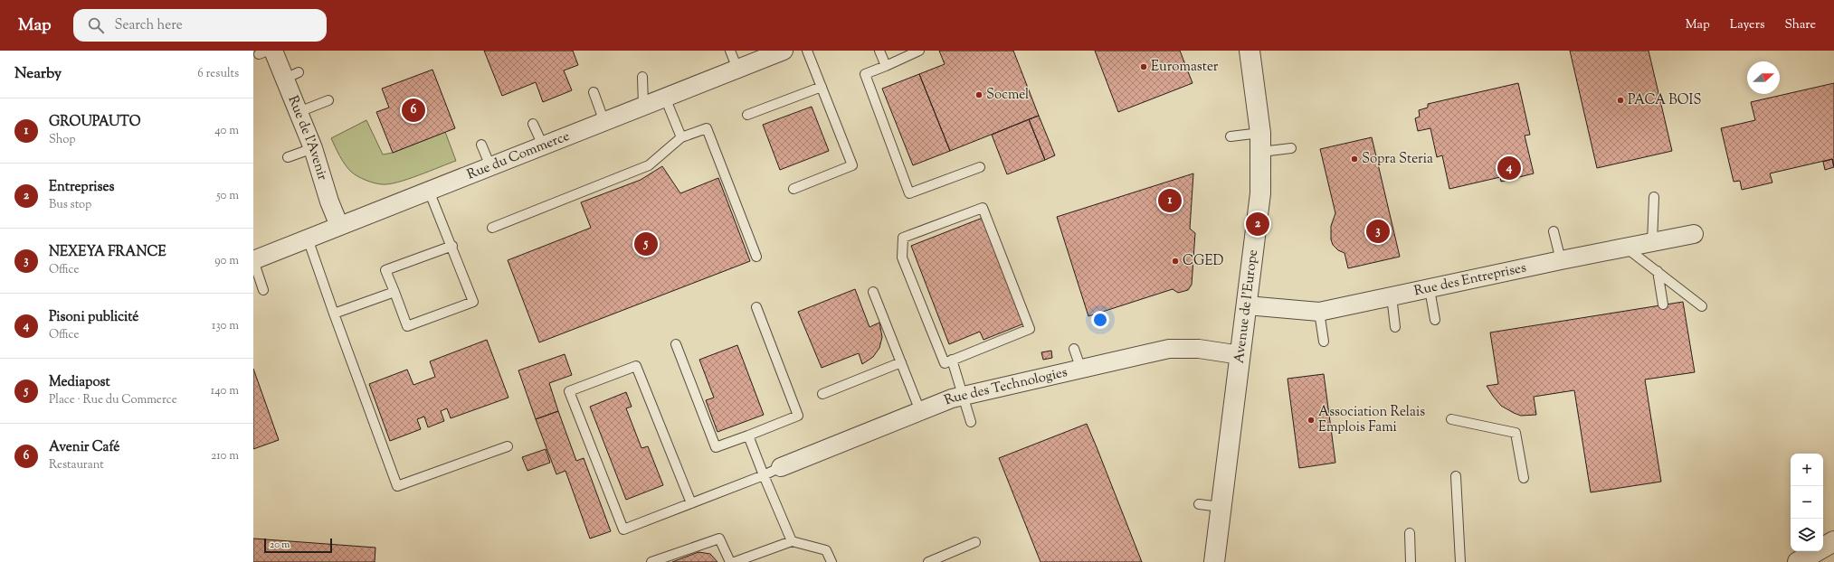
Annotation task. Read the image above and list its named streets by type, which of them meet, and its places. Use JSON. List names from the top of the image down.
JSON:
{
  "streets": {
    "street": [
      "Rue de l'Avenir",
      "Rue du Commerce",
      "Rue des Entreprises",
      "Avenue de l'Europe",
      "Rue des Technologies"
    ]
  },
  "crossings": [
    ["Rue de l'Avenir", "Rue du Commerce"],
    ["Rue des Entreprises", "Avenue de l'Europe"],
    ["Avenue de l'Europe", "Rue des Technologies"]
  ],
  "places": [
    "Euromaster",
    "Socmel",
    "PACA BOIS",
    "Sopra Steria",
    "CGED",
    "Association Relais Emplois Fami"
  ],
  "scale_bar": "20 m",
  "north": "right",
  "page": {
    "header": "Map",
    "search": "Search here",
    "nav": ["Map", "Layers", "Share"],
    "heading": ["Nearby", "6 results"],
    "pins": [
      "6",
      "4",
      "1",
      "2",
      "3",
      "5"
    ],
    "list": [
      {
        "mark": "1",
        "name": "GROUPAUTO",
        "note": "Shop",
        "value": "40 m"
      },
      {
        "mark": "2",
        "name": "Entreprises",
        "note": "Bus stop",
        "value": "50 m"
      },
      {
        "mark": "3",
        "name": "NEXEYA FRANCE",
        "note": "Office",
        "value": "90 m"
      },
      {
        "mark": "4",
        "name": "Pisoni publicité",
        "note": "Office",
        "value": "130 m"
      },
      {
        "mark": "5",
        "name": "Mediapost",
        "note": "Place · Rue du Commerce",
        "value": "140 m"
      },
      {
        "mark": "6",
        "name": "Avenir Café",
        "note": "Restaurant",
        "value": "210 m"
      }
    ],
    "map_buttons": ["+", "−"],
    "scale": "20 m"
  }
}
